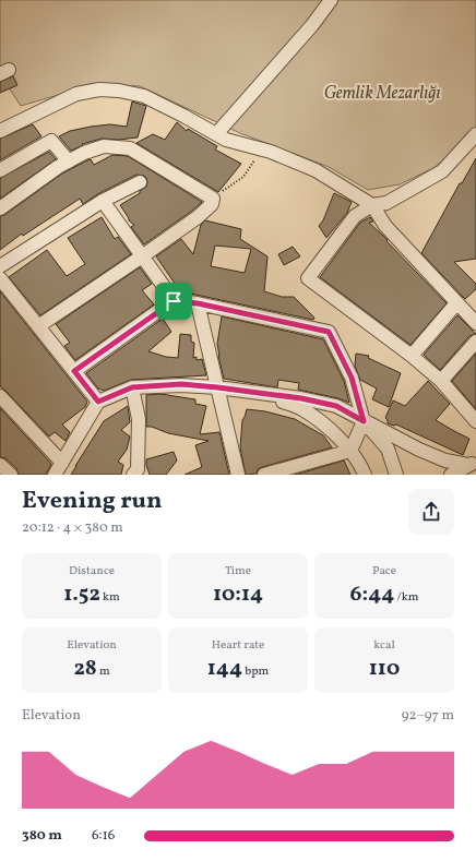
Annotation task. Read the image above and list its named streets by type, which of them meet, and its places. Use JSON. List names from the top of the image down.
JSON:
{
  "parks": ["Gemlik Mezarlığı"],
  "page": {
    "heading": ["Evening run", "20:12 · 4 × 380 m"],
    "stats": [
      ["Distance", "1.52 km"],
      ["Time", "10:14"],
      ["Pace", "6:44 /km"],
      ["Elevation", "28 m"],
      ["Heart rate", "144 bpm"],
      ["kcal", "110"]
    ],
    "chart": ["Elevation", "92–97 m"],
    "list": [
      {
        "name": "380 m",
        "note": "6:16"
      }
    ]
  }
}
